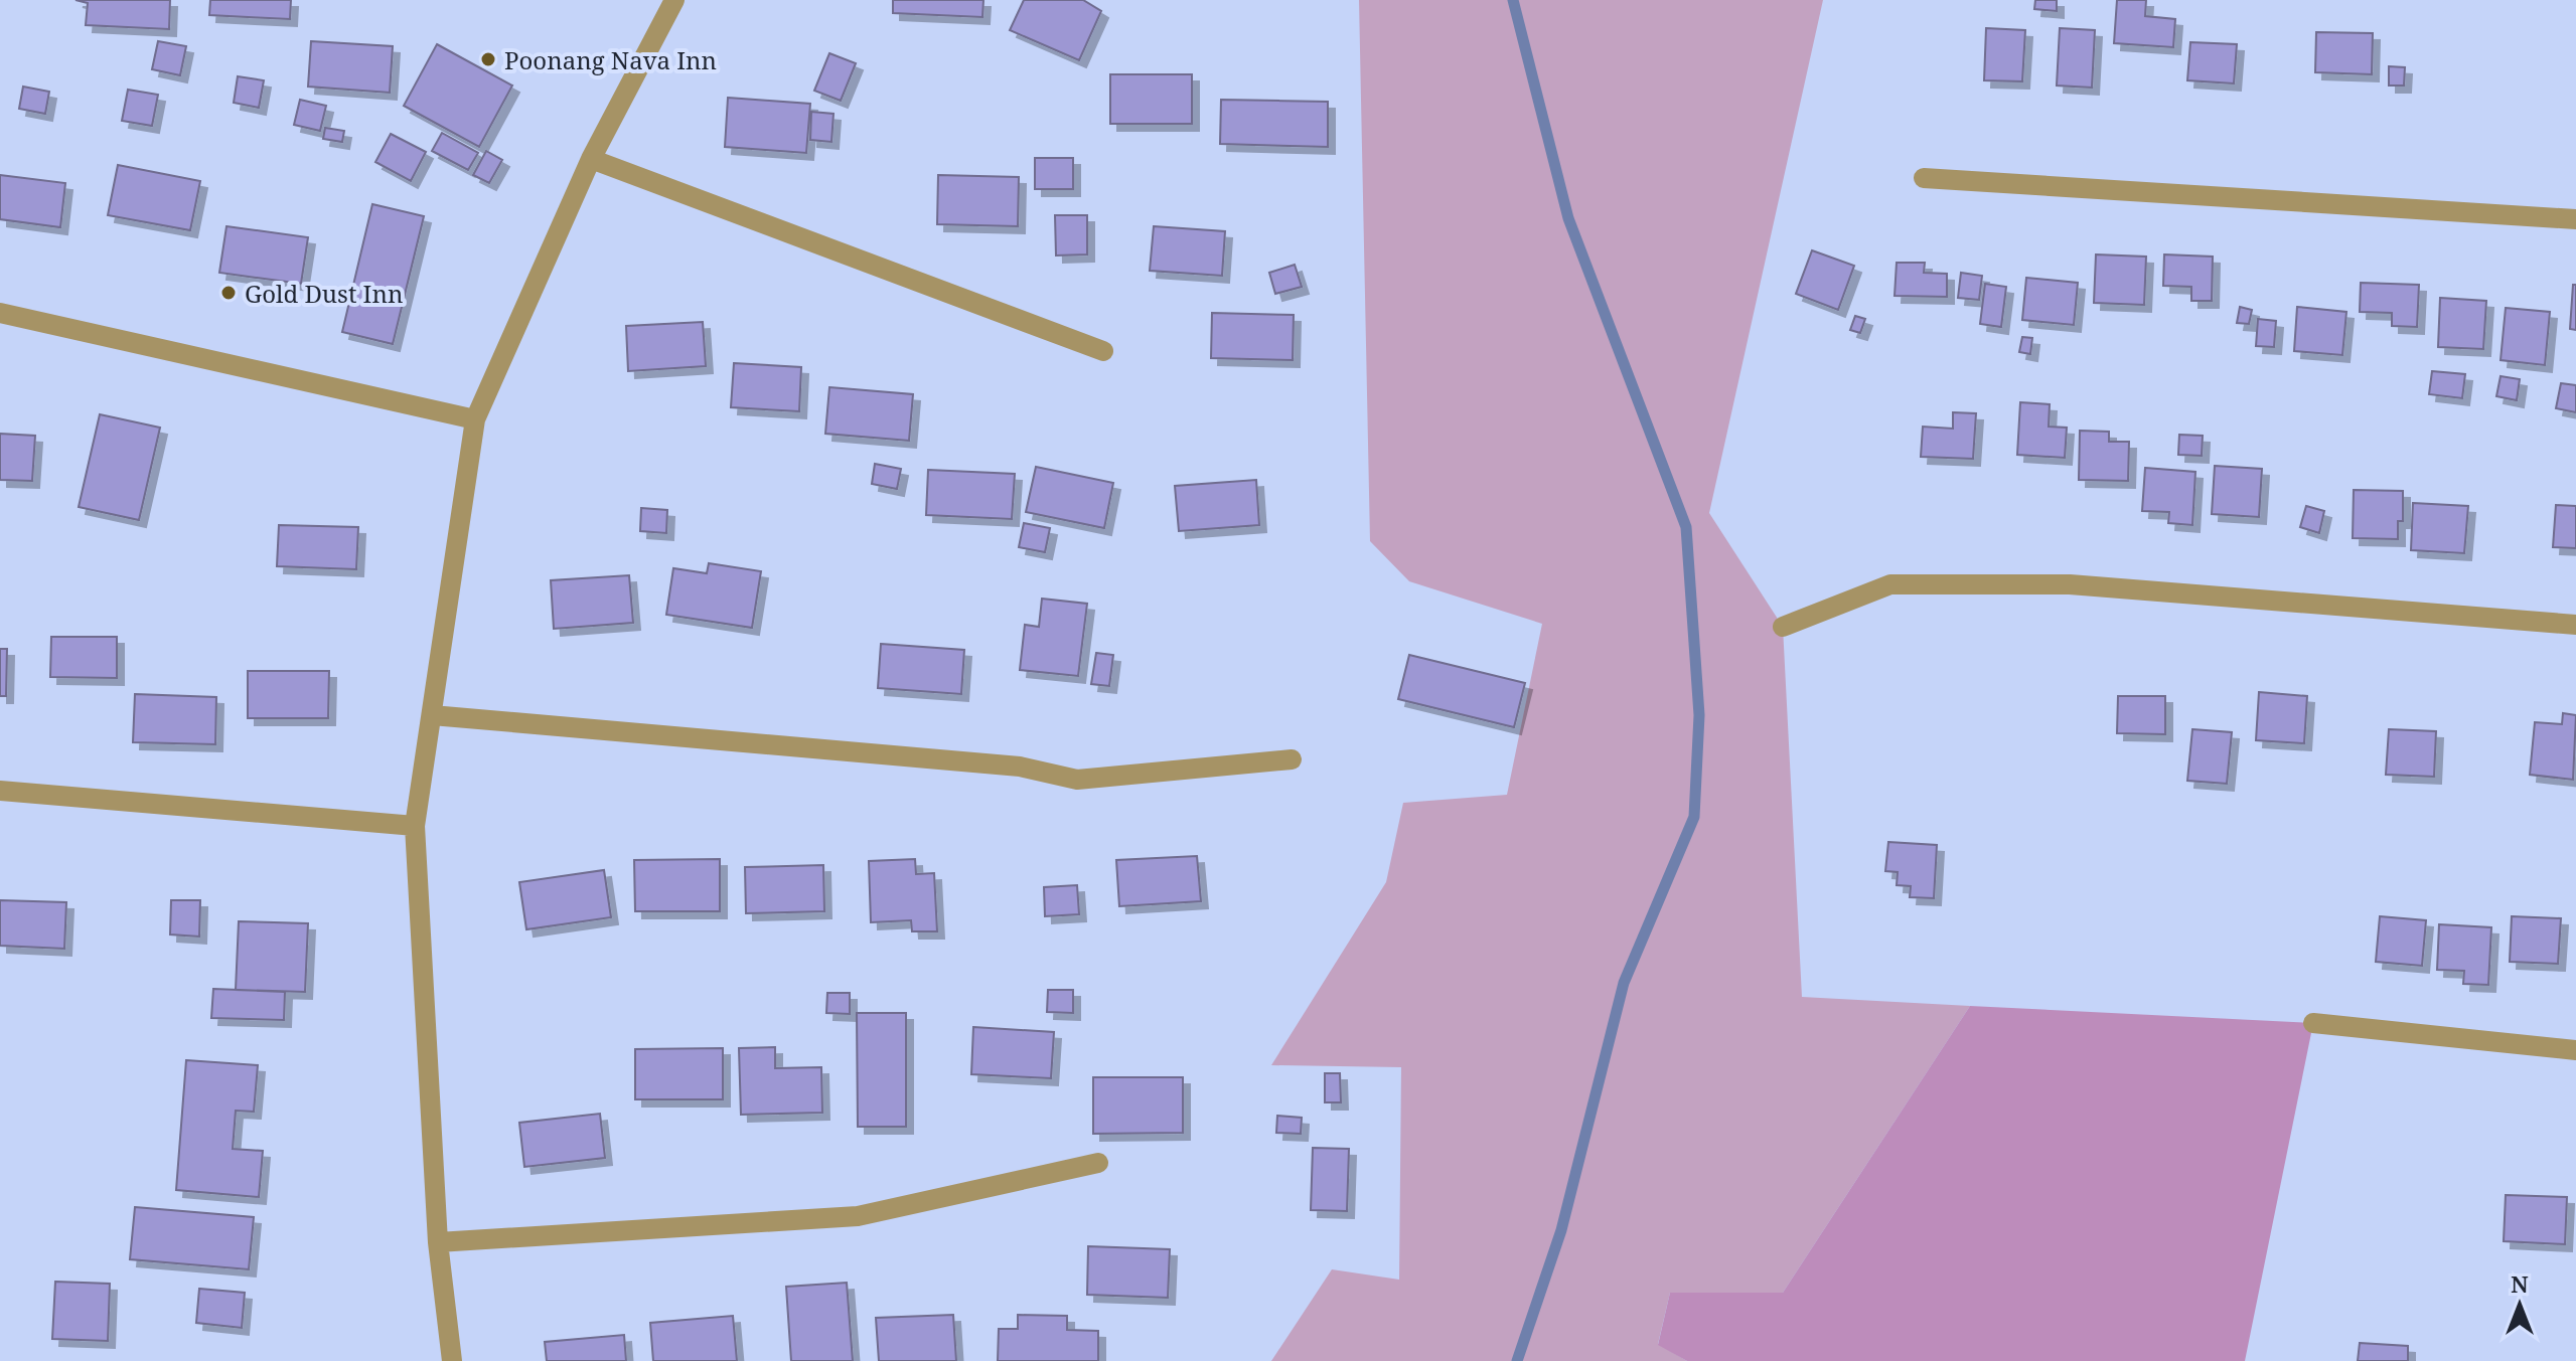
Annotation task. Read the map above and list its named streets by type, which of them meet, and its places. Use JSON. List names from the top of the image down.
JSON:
{
  "places": ["Poonang Nava Inn", "Gold Dust Inn"],
  "north": "top"
}
